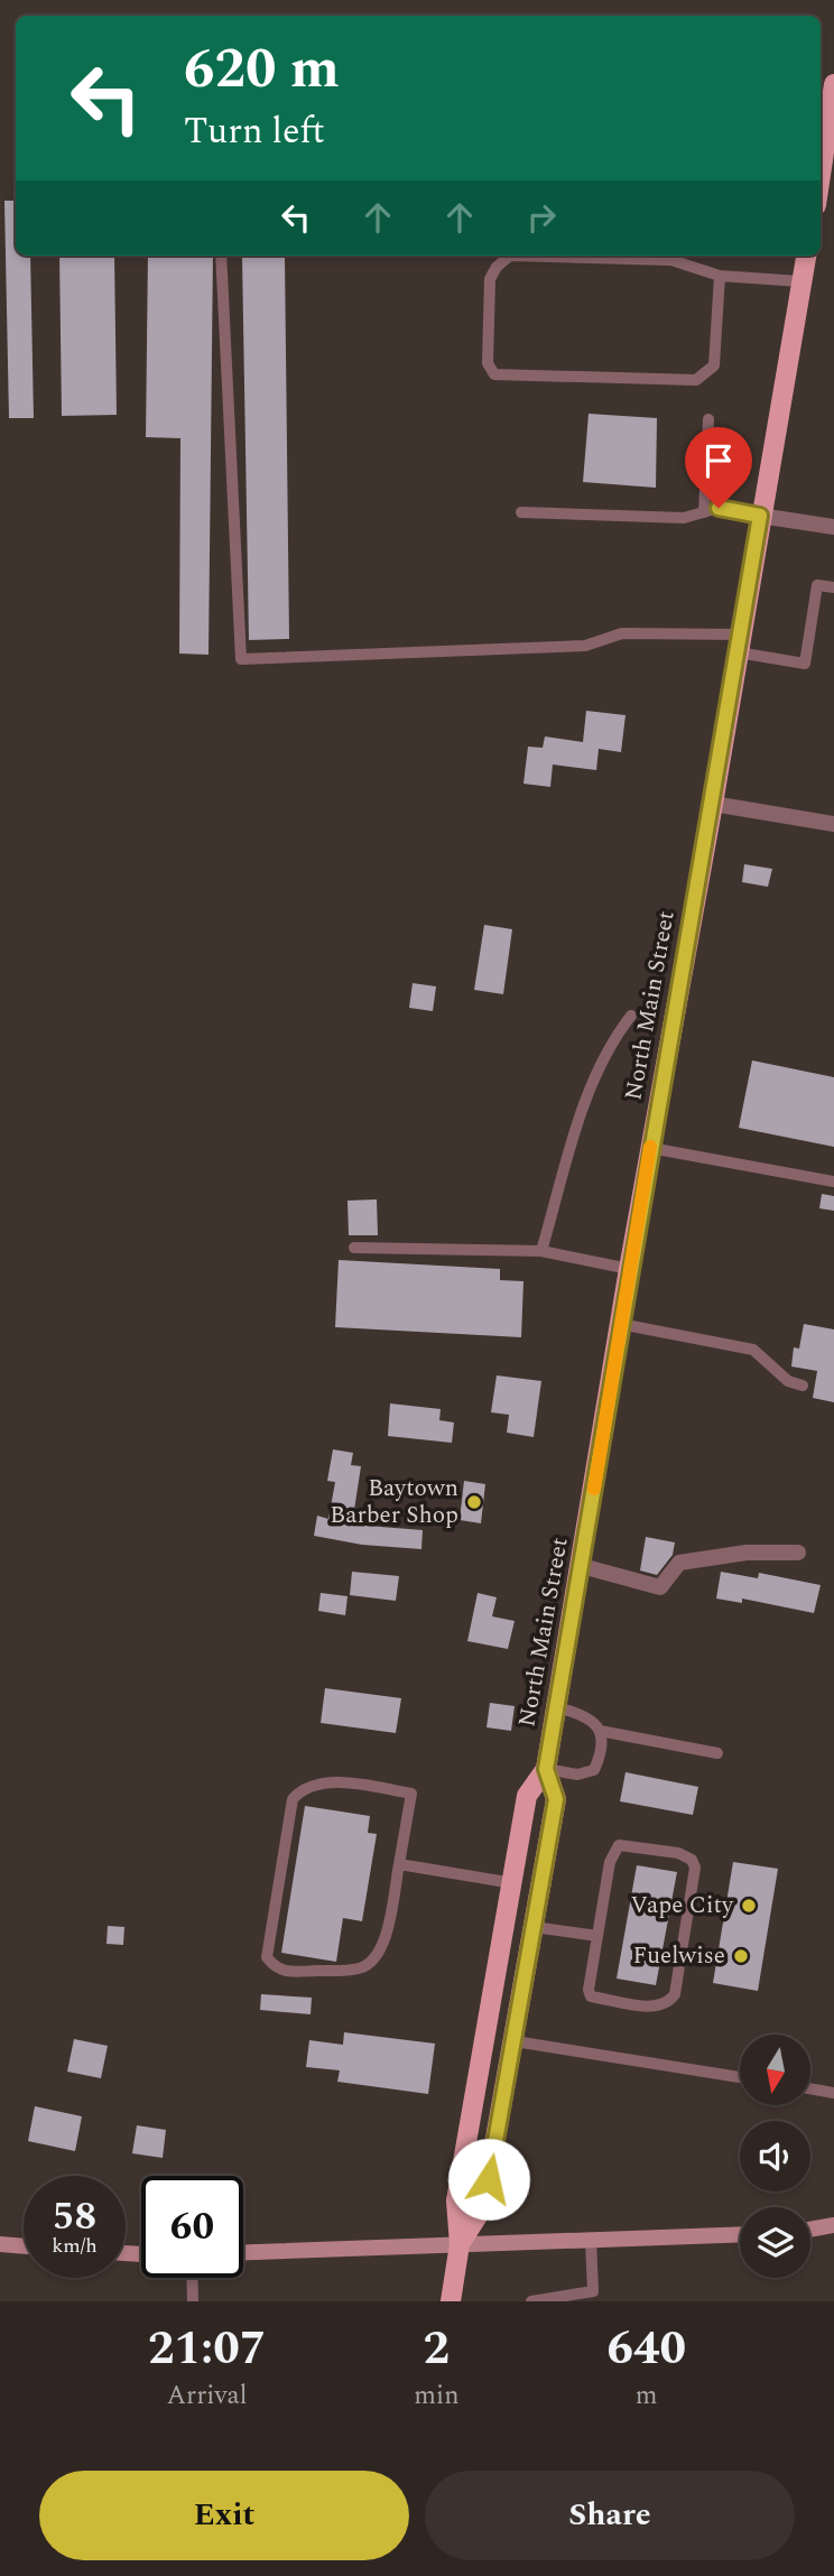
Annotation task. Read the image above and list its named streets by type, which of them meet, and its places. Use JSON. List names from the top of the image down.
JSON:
{
  "streets": {
    "main road": ["North Main Street"]
  },
  "places": ["Baytown Barber Shop", "Vape City", "Fuelwise"],
  "north": "bottom",
  "page": {
    "turn": ["620 m", "Turn left"],
    "speed": "58 km/h",
    "limit": "60",
    "eta": [
      "21:07",
      "Arrival",
      "2",
      "min",
      "640",
      "m"
    ],
    "buttons": ["Exit", "Share"]
  }
}
